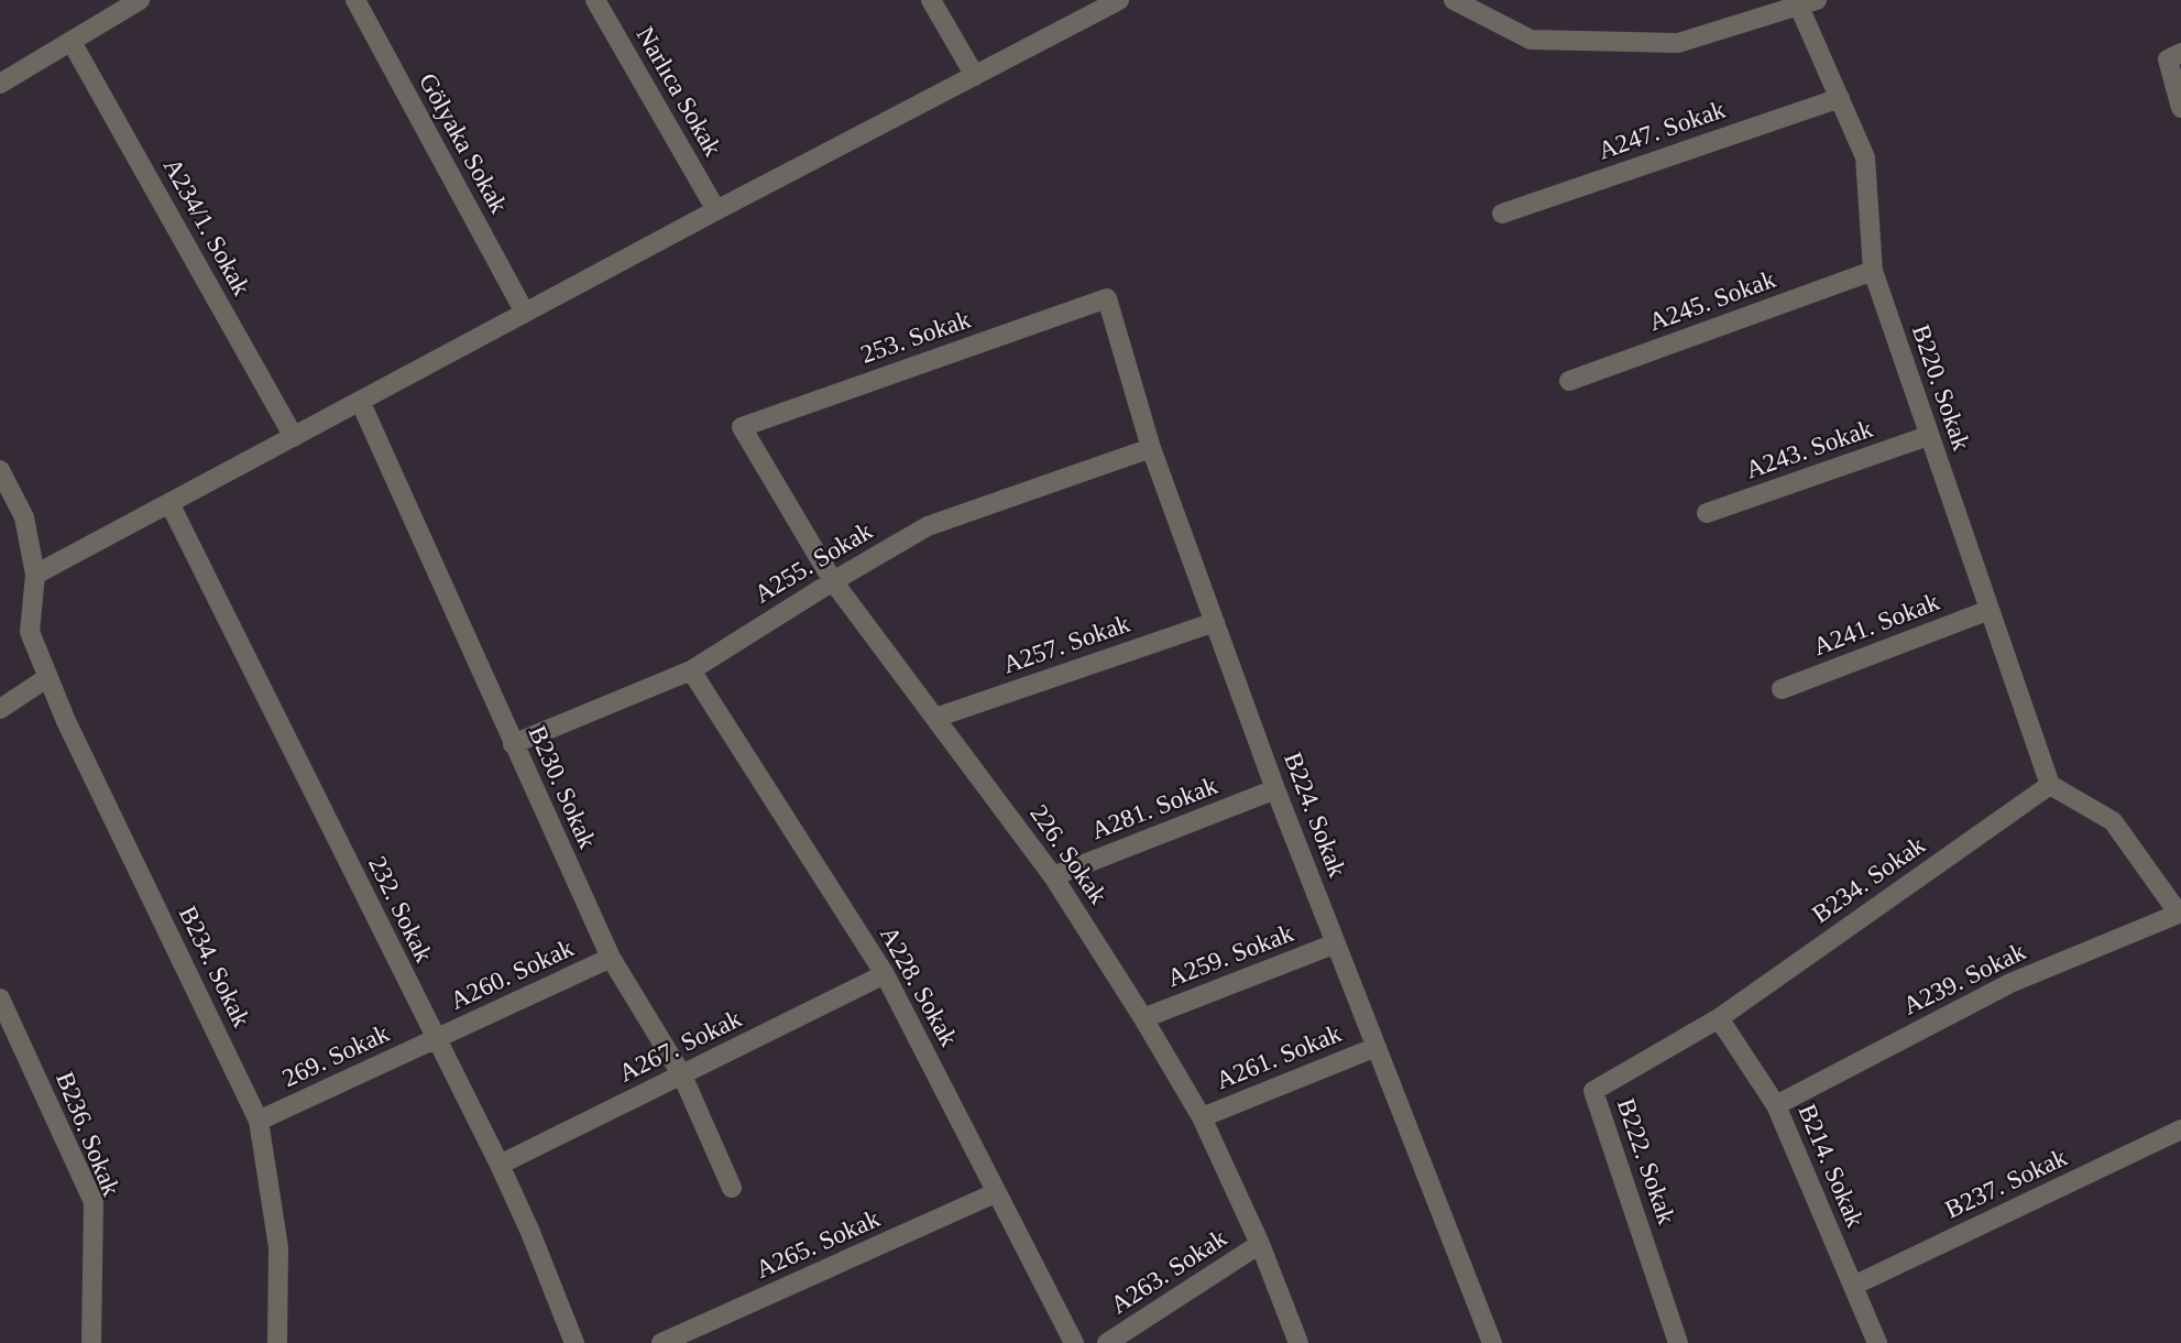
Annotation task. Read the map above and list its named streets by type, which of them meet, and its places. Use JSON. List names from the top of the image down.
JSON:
{
  "streets": {
    "street": [
      "Narlıca Sokak",
      "A247. Sokak",
      "Gölyaka Sokak",
      "A234/1. Sokak",
      "A245. Sokak",
      "253. Sokak",
      "B220. Sokak",
      "A243. Sokak",
      "A255. Sokak",
      "A241. Sokak",
      "A257. Sokak",
      "B230. Sokak",
      "A281. Sokak",
      "B224. Sokak",
      "226. Sokak",
      "B234. Sokak",
      "232. Sokak",
      "A259. Sokak",
      "A260. Sokak",
      "A239. Sokak",
      "A228. Sokak",
      "A267. Sokak",
      "269. Sokak",
      "A261. Sokak",
      "B236. Sokak",
      "B222. Sokak",
      "B214. Sokak",
      "B237. Sokak",
      "A265. Sokak",
      "A263. Sokak"
    ]
  },
  "crossings": [
    ["A247. Sokak", "B220. Sokak"],
    ["A245. Sokak", "B220. Sokak"],
    ["253. Sokak", "B224. Sokak"],
    ["253. Sokak", "226. Sokak"],
    ["B220. Sokak", "A243. Sokak"],
    ["B220. Sokak", "A241. Sokak"],
    ["B220. Sokak", "B234. Sokak"],
    ["A255. Sokak", "B230. Sokak"],
    ["A255. Sokak", "B224. Sokak"],
    ["A255. Sokak", "226. Sokak"],
    ["A255. Sokak", "A228. Sokak"],
    ["A257. Sokak", "B224. Sokak"],
    ["A257. Sokak", "226. Sokak"],
    ["B230. Sokak", "A260. Sokak"],
    ["B230. Sokak", "A267. Sokak"],
    ["A281. Sokak", "B224. Sokak"],
    ["A281. Sokak", "226. Sokak"],
    ["B224. Sokak", "A259. Sokak"],
    ["B224. Sokak", "A261. Sokak"],
    ["226. Sokak", "A259. Sokak"],
    ["226. Sokak", "A261. Sokak"],
    ["226. Sokak", "A263. Sokak"],
    ["B234. Sokak", "269. Sokak"],
    ["B234. Sokak", "B222. Sokak"],
    ["B234. Sokak", "B214. Sokak"],
    ["232. Sokak", "A260. Sokak"],
    ["232. Sokak", "A267. Sokak"],
    ["232. Sokak", "269. Sokak"],
    ["A260. Sokak", "269. Sokak"],
    ["A239. Sokak", "B214. Sokak"],
    ["A228. Sokak", "A267. Sokak"],
    ["A228. Sokak", "A265. Sokak"],
    ["B222. Sokak", "B214. Sokak"],
    ["B214. Sokak", "B237. Sokak"]
  ]
}
